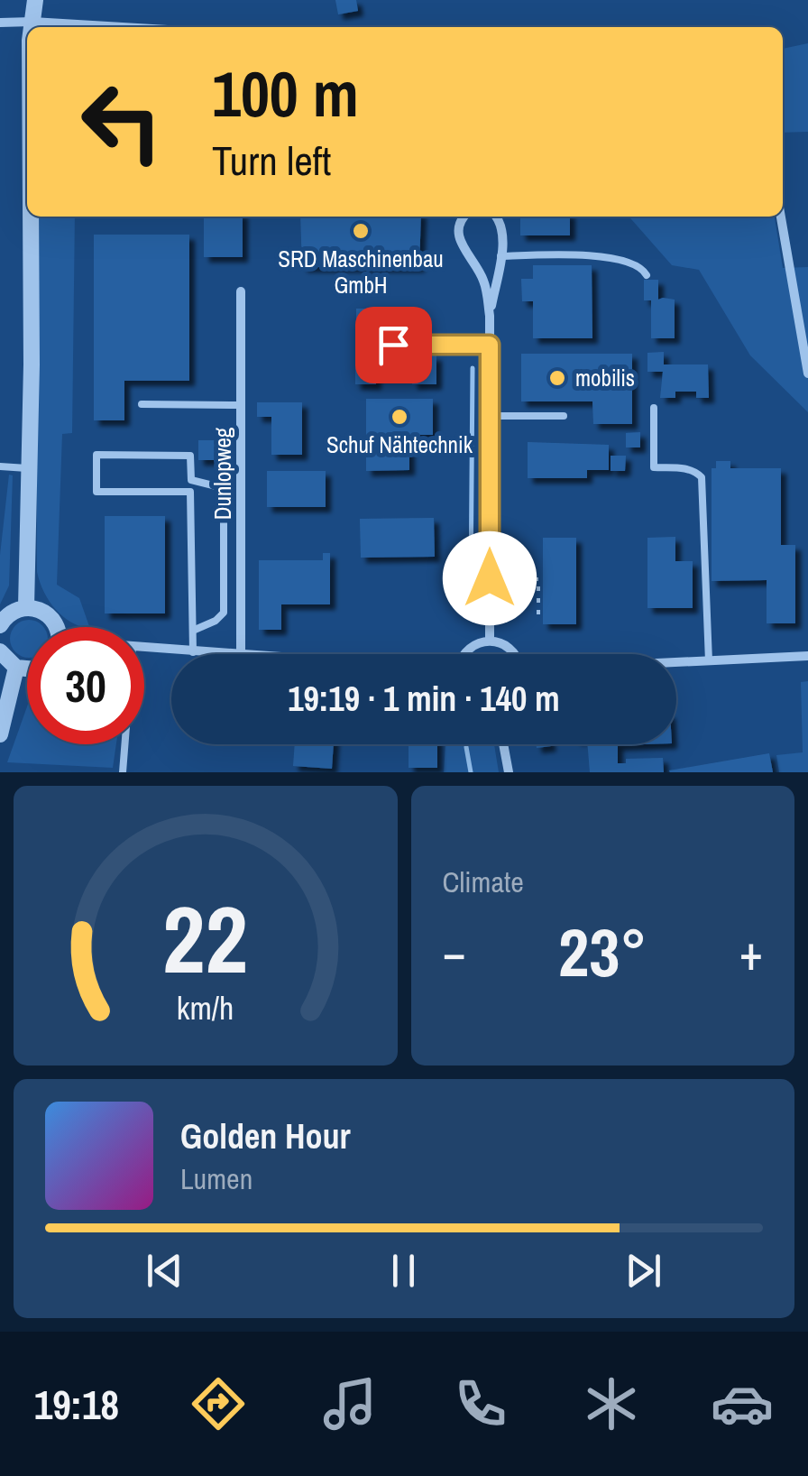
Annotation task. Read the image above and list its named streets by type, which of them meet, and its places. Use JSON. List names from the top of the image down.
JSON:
{
  "streets": {
    "street": ["Dunlopweg"]
  },
  "places": ["SRD Maschinenbau GmbH", "mobilis", "Schuf Nähtechnik"],
  "page": {
    "turn": ["100 m", "Turn left"],
    "limit": "30",
    "trip": "19:19 · 1 min · 140 m",
    "tile": "Climate",
    "heat": ["−", "23°", "+"],
    "song": ["Golden Hour", "Lumen"],
    "tabs": "19:18",
    "gauge": ["22", "km/h"]
  }
}
